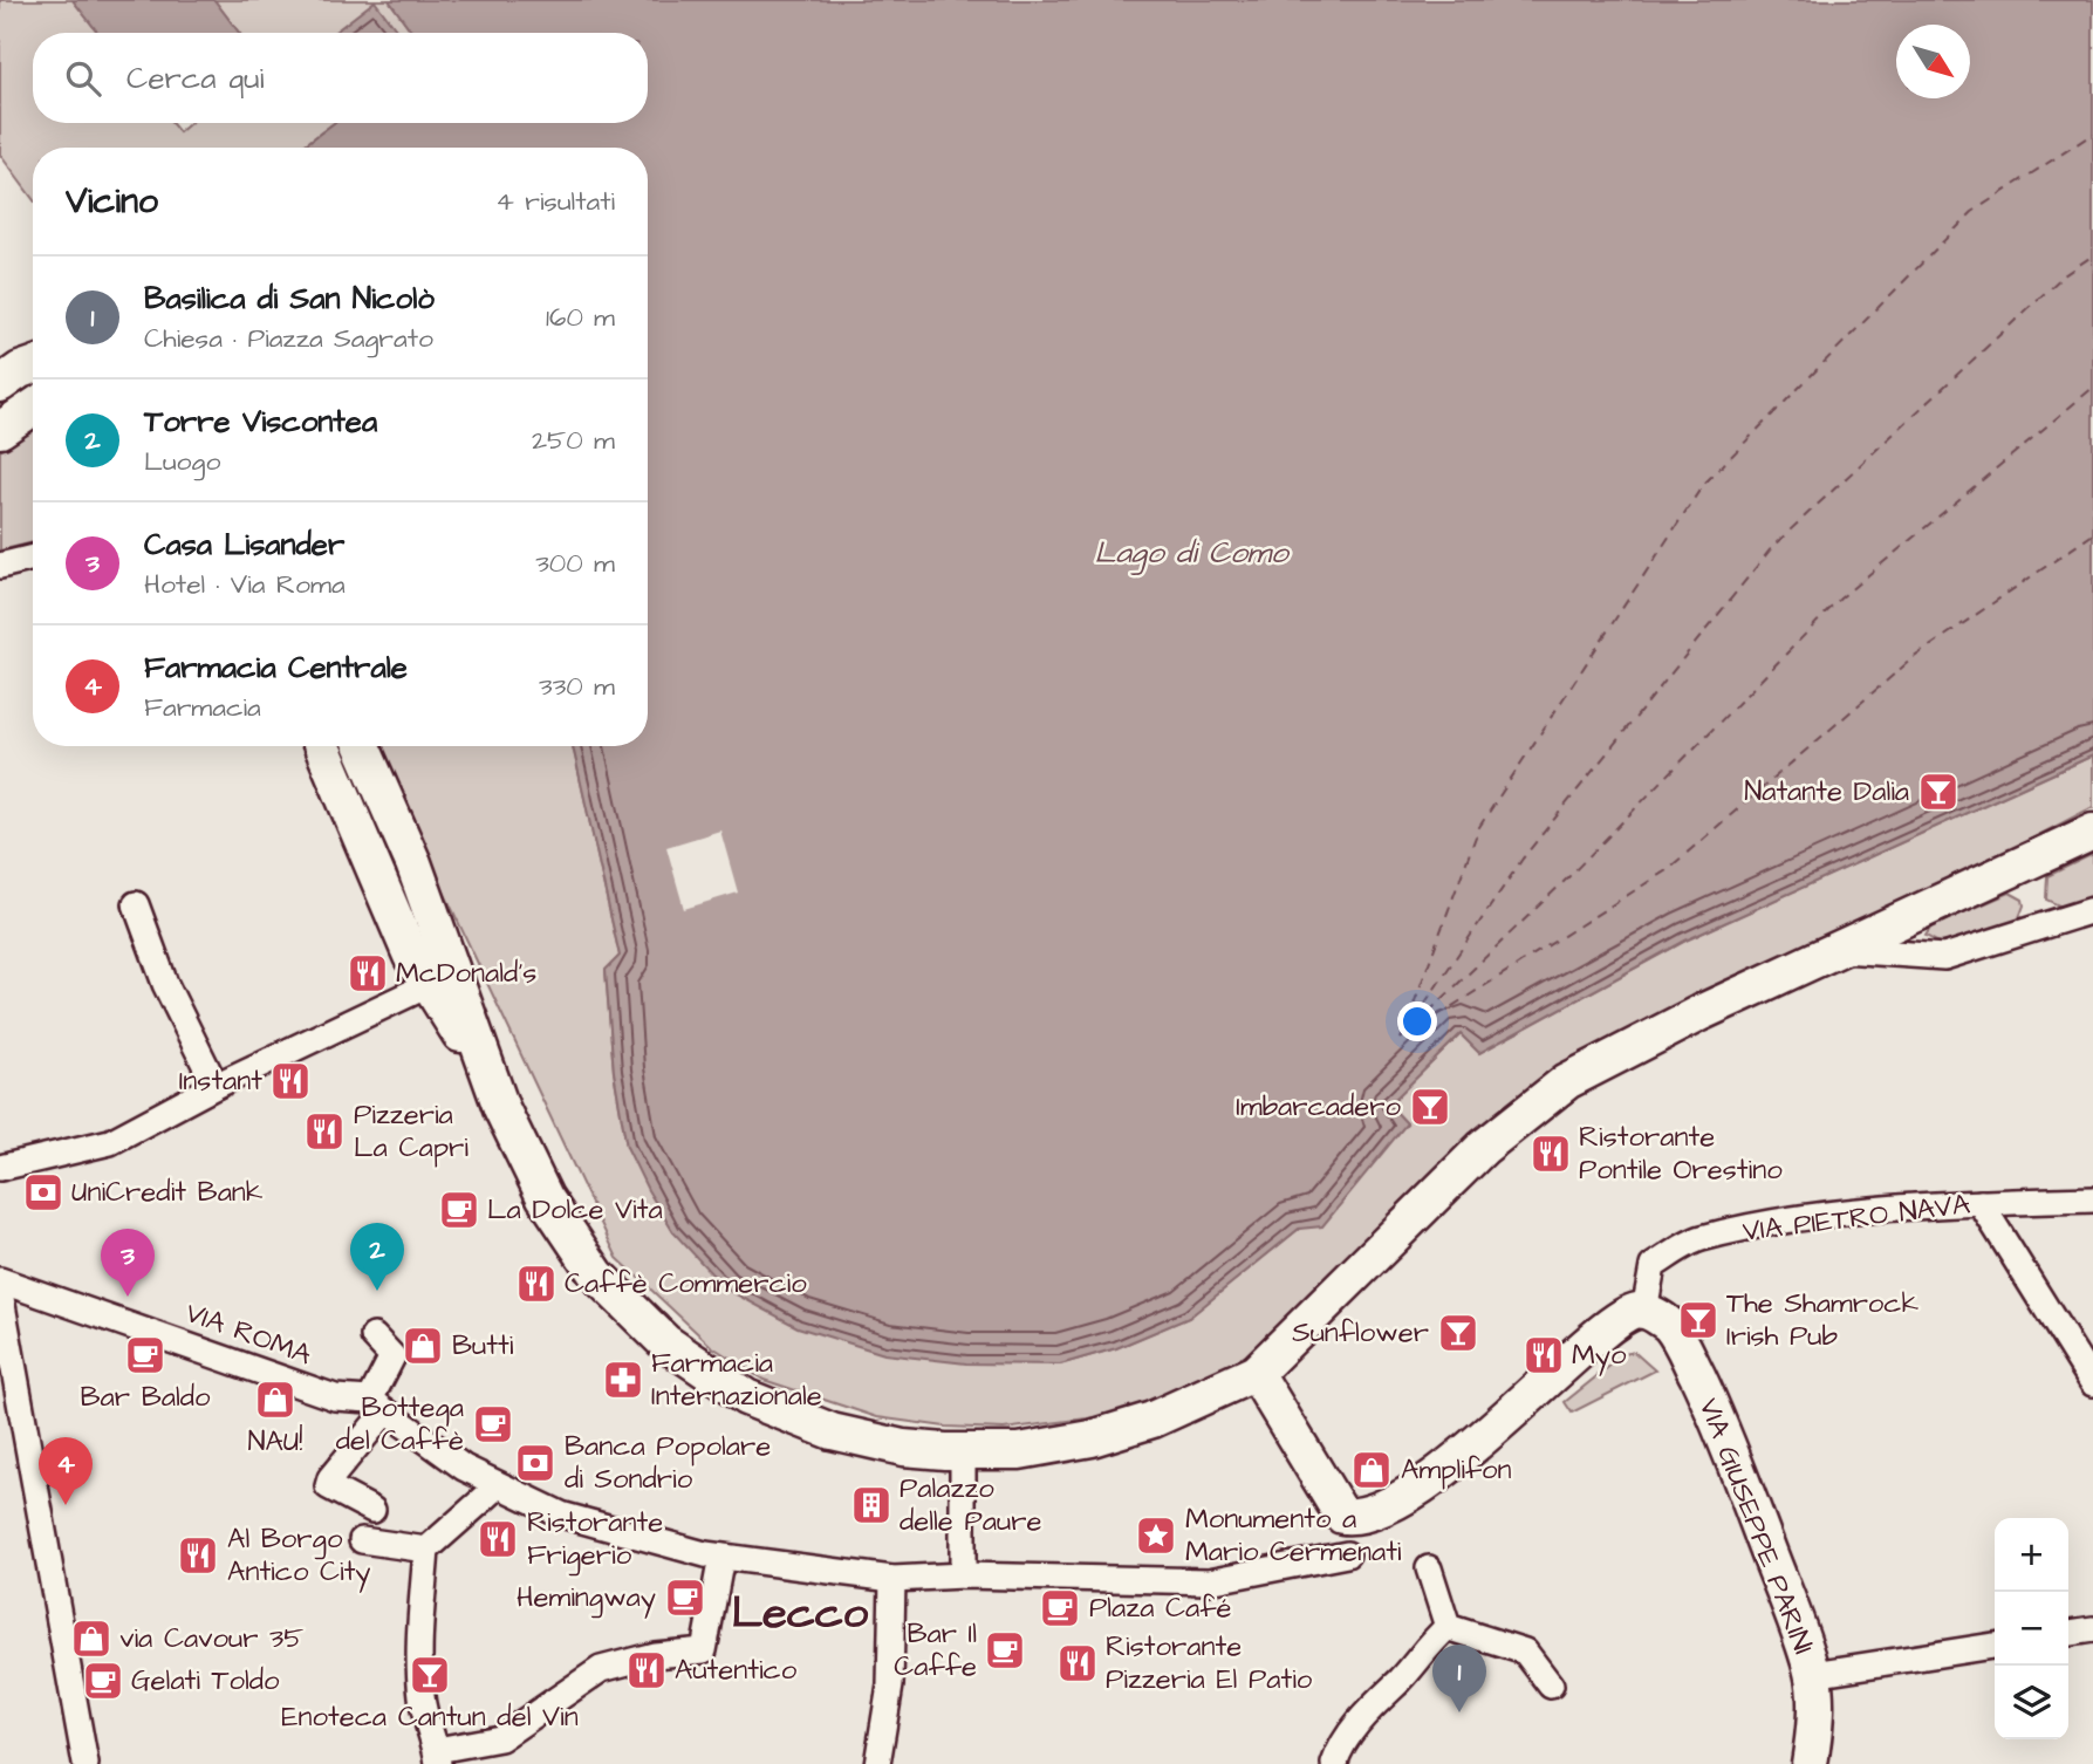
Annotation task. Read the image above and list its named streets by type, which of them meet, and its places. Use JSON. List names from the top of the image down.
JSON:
{
  "streets": {
    "main road": ["VIA GIUSEPPE PARINI"],
    "street": ["VIA PIETRO NAVA", "VIA ROMA"]
  },
  "crossings": [
    ["VIA PIETRO NAVA", "VIA GIUSEPPE PARINI"]
  ],
  "districts": ["Lecco"],
  "water": ["Lago di Como"],
  "places": {
    "bar": [
      "Natante Dalia",
      "Imbarcadero",
      "The Shamrock Irish Pub",
      "Sunflower",
      "Enoteca Cantun del Vin"
    ],
    "restaurant": [
      "McDonald's",
      "Instant",
      "Pizzeria La Capri",
      "Ristorante Pontile Orestino",
      "Caffè Commercio",
      "Myo",
      "Ristorante Frigerio",
      "Al Borgo Antico City",
      "Ristorante Pizzeria El Patio",
      "Autentico"
    ],
    "bank": ["UniCredit Bank", "Banca Popolare di Sondrio"],
    "cafe": [
      "La Dolce Vita",
      "Bar Baldo",
      "Bottega del Caffè",
      "Hemingway",
      "Plaza Café",
      "Bar Il Caffe",
      "Gelati Toldo"
    ],
    "shop": [
      "Butti",
      "NAU!",
      "Amplifon",
      "via Cavour 35"
    ],
    "pharmacy": ["Farmacia Internazionale"],
    "building": ["Palazzo delle Paure"],
    "place": ["Monumento a Mario Cermenati"]
  },
  "north": "bottom right",
  "page": {
    "search": "Cerca qui",
    "heading": ["Vicino", "4 risultati"],
    "list": [
      {
        "mark": "1",
        "name": "Basilica di San Nicolò",
        "note": "Chiesa · Piazza Sagrato",
        "value": "160 m"
      },
      {
        "mark": "2",
        "name": "Torre Viscontea",
        "note": "Luogo",
        "value": "250 m"
      },
      {
        "mark": "3",
        "name": "Casa Lisander",
        "note": "Hotel · Via Roma",
        "value": "300 m"
      },
      {
        "mark": "4",
        "name": "Farmacia Centrale",
        "note": "Farmacia",
        "value": "330 m"
      }
    ],
    "pins": [
      "2",
      "3",
      "4",
      "1"
    ],
    "map_buttons": ["+", "−"]
  }
}
